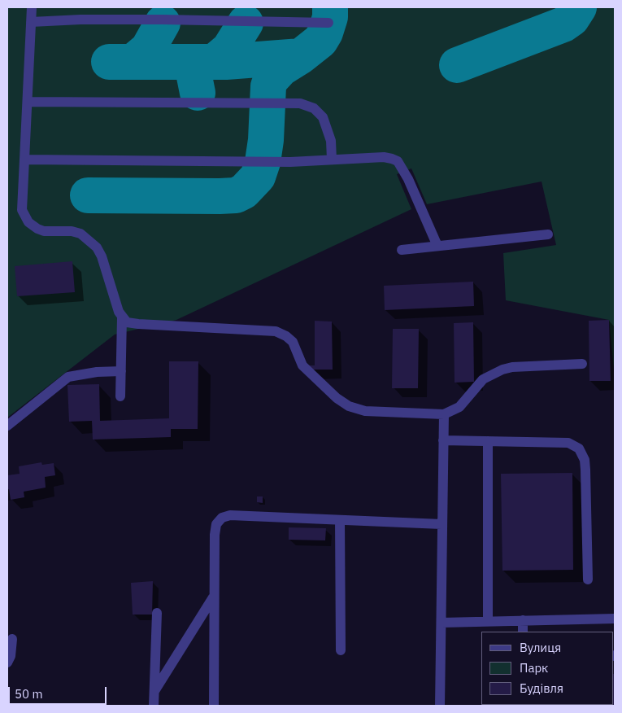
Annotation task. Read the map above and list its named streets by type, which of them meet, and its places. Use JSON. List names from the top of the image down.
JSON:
{
  "legend": ["Вулиця", "Парк", "Будівля"],
  "scale_bar": "50 m"
}
